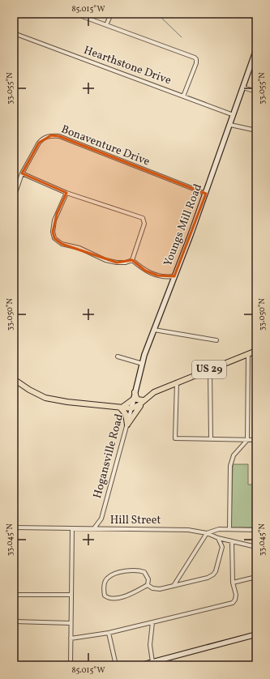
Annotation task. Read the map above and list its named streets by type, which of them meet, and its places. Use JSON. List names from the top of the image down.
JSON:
{
  "streets": {
    "main road": ["US 29", "Hogansville Road"],
    "street": [
      "Hearthstone Drive",
      "Bonaventure Drive",
      "Youngs Mill Road",
      "Hill Street"
    ]
  },
  "crossings": [
    ["Hearthstone Drive", "Youngs Mill Road"],
    ["Bonaventure Drive", "Youngs Mill Road"],
    ["Youngs Mill Road", "Hogansville Road"],
    ["Hogansville Road", "Hill Street"]
  ],
  "coordinates": [
    "85.015°W",
    "33.055°N",
    "33.050°N",
    "33.045°N"
  ]
}
